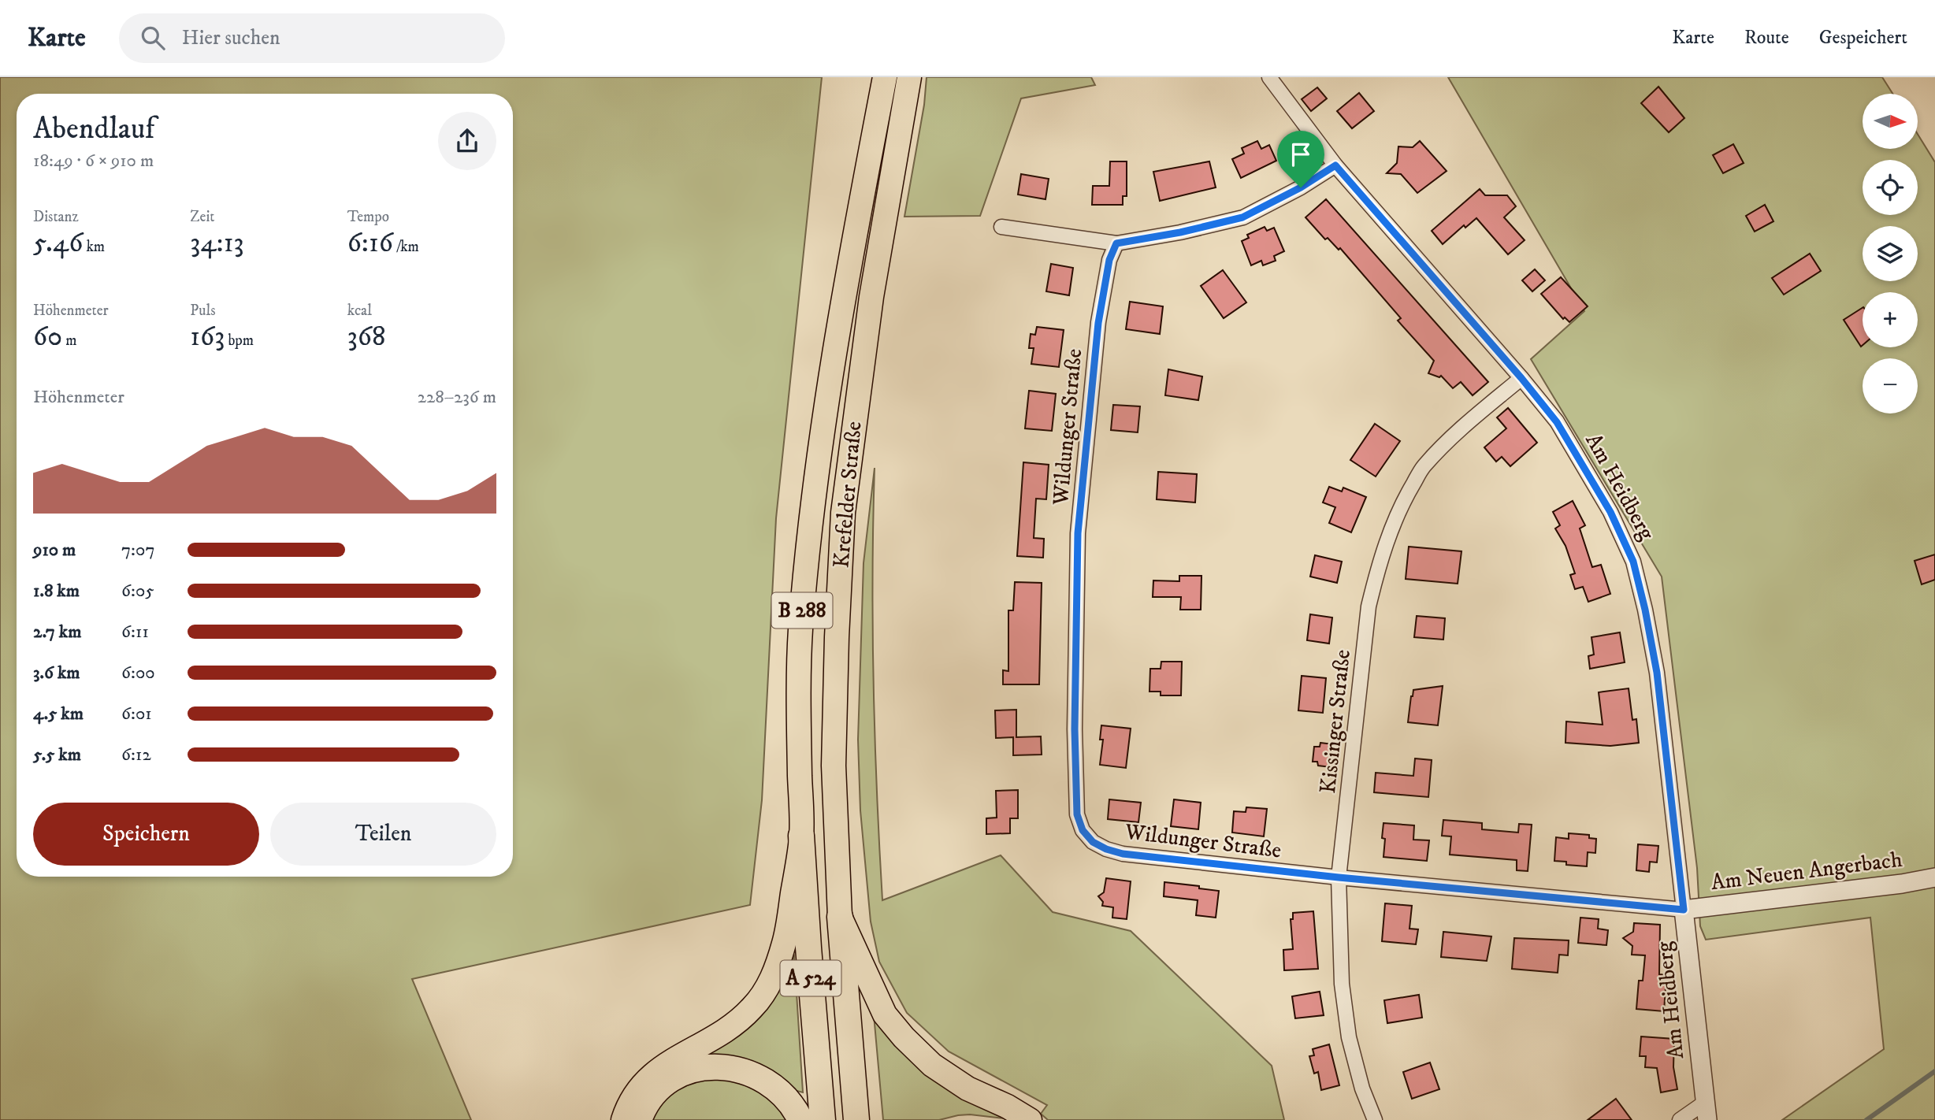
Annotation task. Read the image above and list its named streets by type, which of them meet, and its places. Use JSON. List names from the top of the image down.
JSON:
{
  "streets": {
    "highway": ["Krefelder Straße", "B 288", "A 524"],
    "street": [
      "Wildunger Straße",
      "Am Heidberg",
      "Kissinger Straße",
      "Am Neuen Angerbach"
    ]
  },
  "crossings": [
    ["Wildunger Straße", "Am Heidberg"],
    ["Wildunger Straße", "Kissinger Straße"],
    ["Wildunger Straße", "Am Neuen Angerbach"],
    ["Am Heidberg", "Kissinger Straße"],
    ["Am Heidberg", "Am Neuen Angerbach"],
    ["Krefelder Straße", "A 524"]
  ],
  "north": "right",
  "page": {
    "header": "Karte",
    "search": "Hier suchen",
    "nav": ["Karte", "Route", "Gespeichert"],
    "map_buttons": ["+", "−"],
    "heading": ["Abendlauf", "18:49 · 6 × 910 m"],
    "stats": [
      ["Distanz", "5.46 km"],
      ["Zeit", "34:13"],
      ["Tempo", "6:16 /km"],
      ["Höhenmeter", "60 m"],
      ["Puls", "163 bpm"],
      ["kcal", "368"]
    ],
    "chart": ["Höhenmeter", "228–236 m"],
    "list": [
      {
        "name": "910 m",
        "note": "7:07"
      },
      {
        "name": "1.8 km",
        "note": "6:05"
      },
      {
        "name": "2.7 km",
        "note": "6:11"
      },
      {
        "name": "3.6 km",
        "note": "6:00"
      },
      {
        "name": "4.5 km",
        "note": "6:01"
      },
      {
        "name": "5.5 km",
        "note": "6:12"
      }
    ],
    "buttons": ["Speichern", "Teilen"]
  }
}
